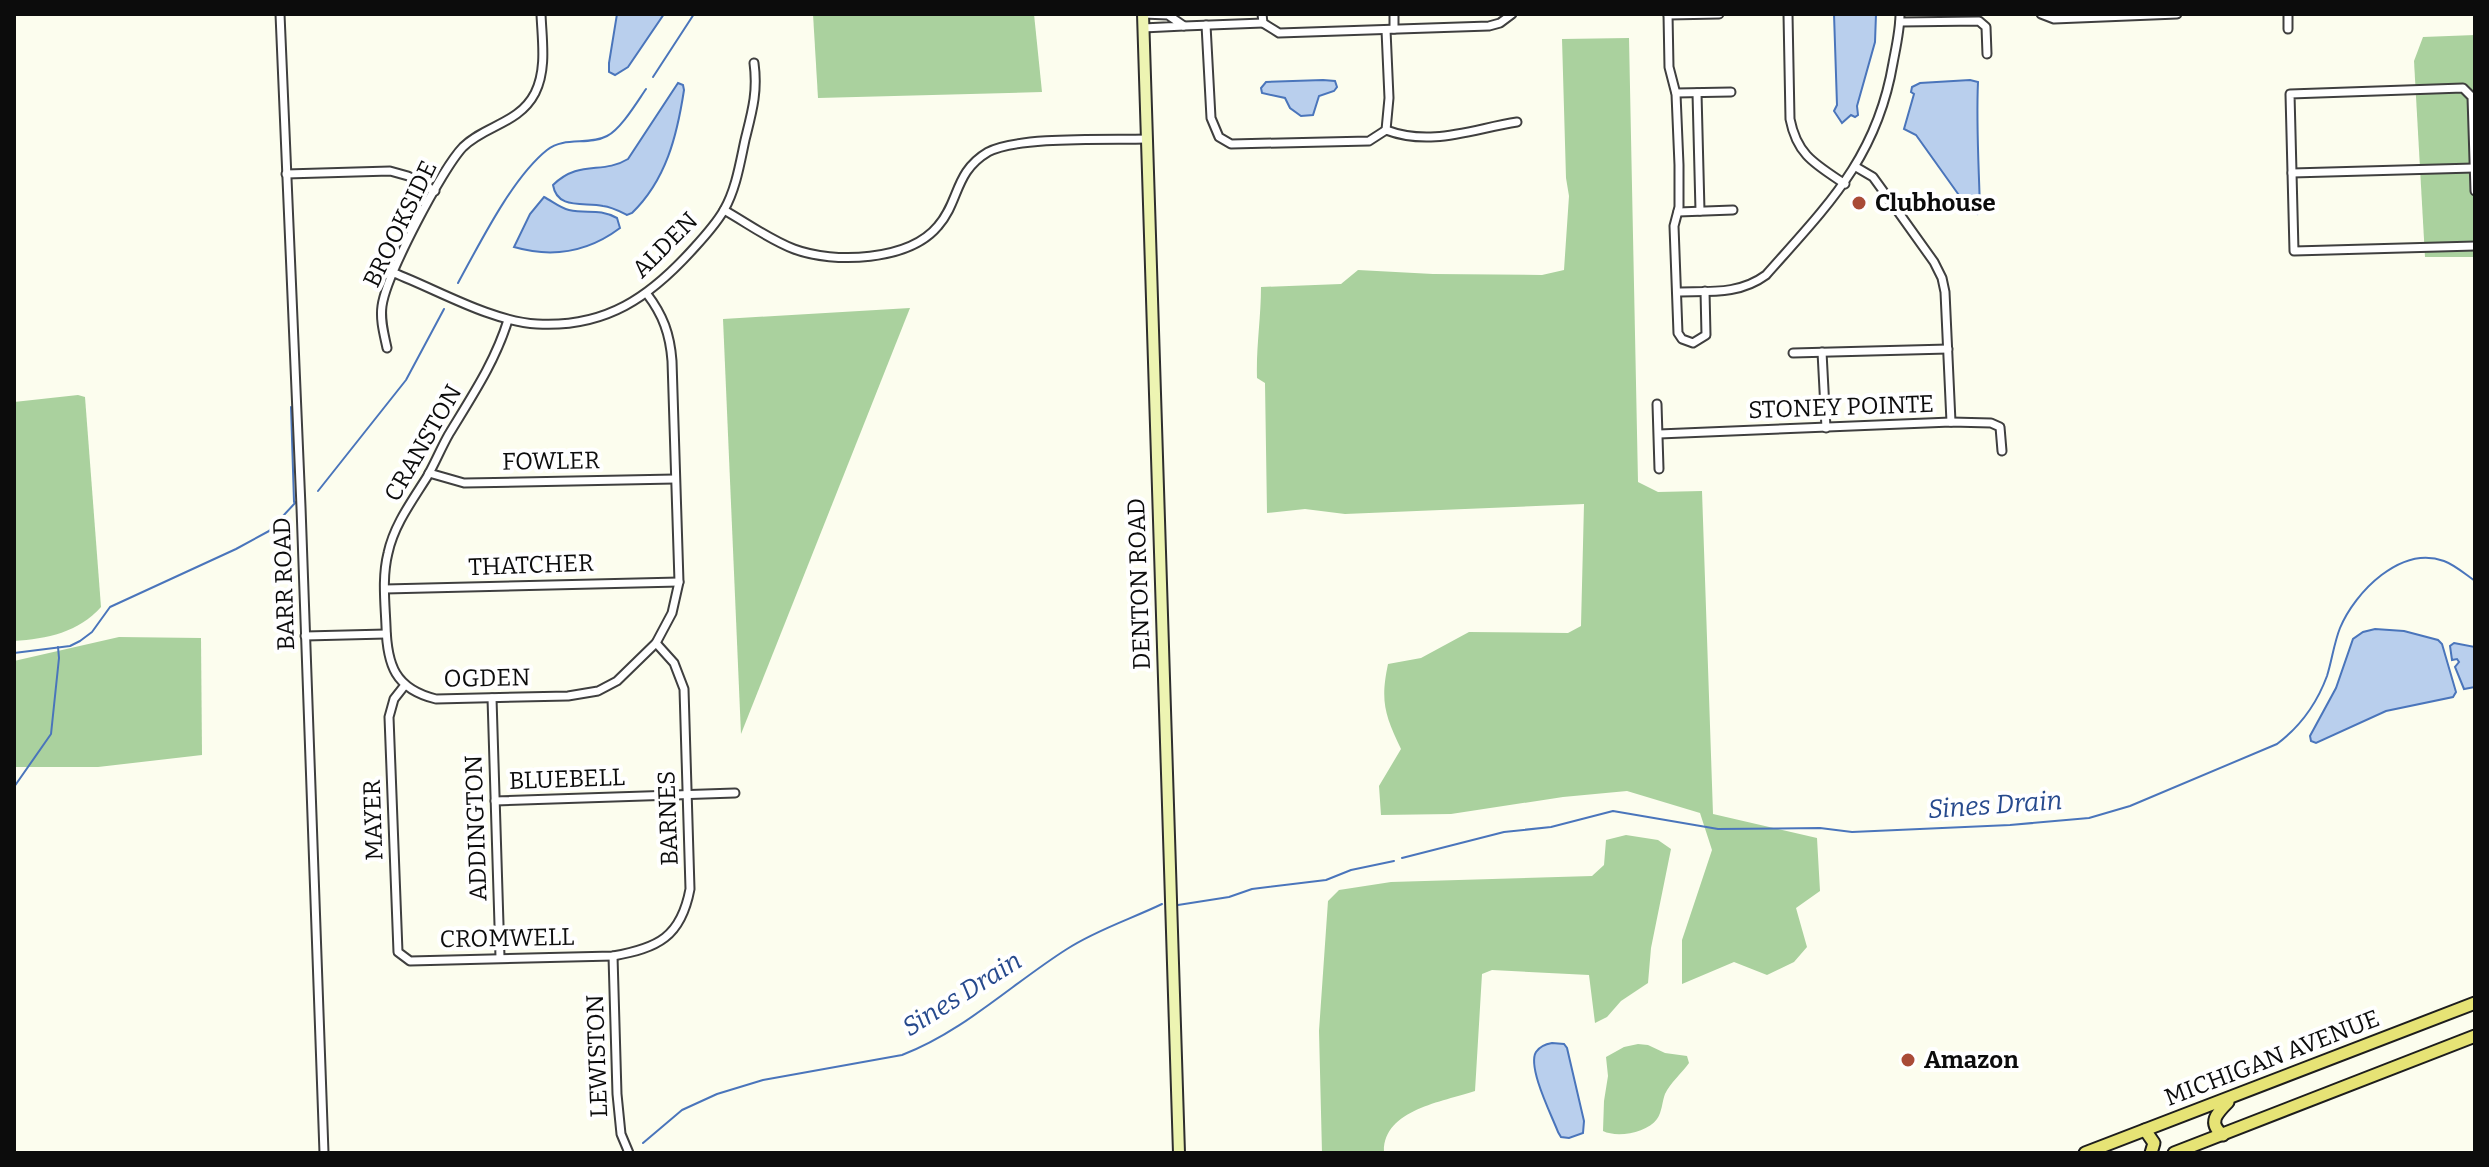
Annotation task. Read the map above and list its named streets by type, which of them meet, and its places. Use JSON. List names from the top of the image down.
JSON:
{
  "streets": {
    "main road": ["MICHIGAN AVENUE"],
    "street": [
      "BROOKSIDE",
      "ALDEN",
      "STONEY POINTE",
      "CRANSTON",
      "FOWLER",
      "THATCHER",
      "BARR ROAD",
      "DENTON ROAD",
      "OGDEN",
      "BLUEBELL",
      "BARNES",
      "MAYER",
      "ADDINGTON",
      "CROMWELL",
      "LEWISTON"
    ]
  },
  "crossings": [
    ["BROOKSIDE", "ALDEN"],
    ["ALDEN", "CRANSTON"],
    ["ALDEN", "OGDEN"],
    ["CRANSTON", "FOWLER"],
    ["CRANSTON", "THATCHER"],
    ["FOWLER", "OGDEN"],
    ["THATCHER", "OGDEN"],
    ["OGDEN", "BARNES"],
    ["OGDEN", "MAYER"],
    ["OGDEN", "ADDINGTON"],
    ["BLUEBELL", "BARNES"],
    ["BLUEBELL", "ADDINGTON"],
    ["BARNES", "CROMWELL"],
    ["BARNES", "LEWISTON"],
    ["MAYER", "CROMWELL"],
    ["ADDINGTON", "CROMWELL"],
    ["CROMWELL", "LEWISTON"]
  ],
  "water": ["Sines Drain"],
  "places": ["Clubhouse", "Amazon"]
}
